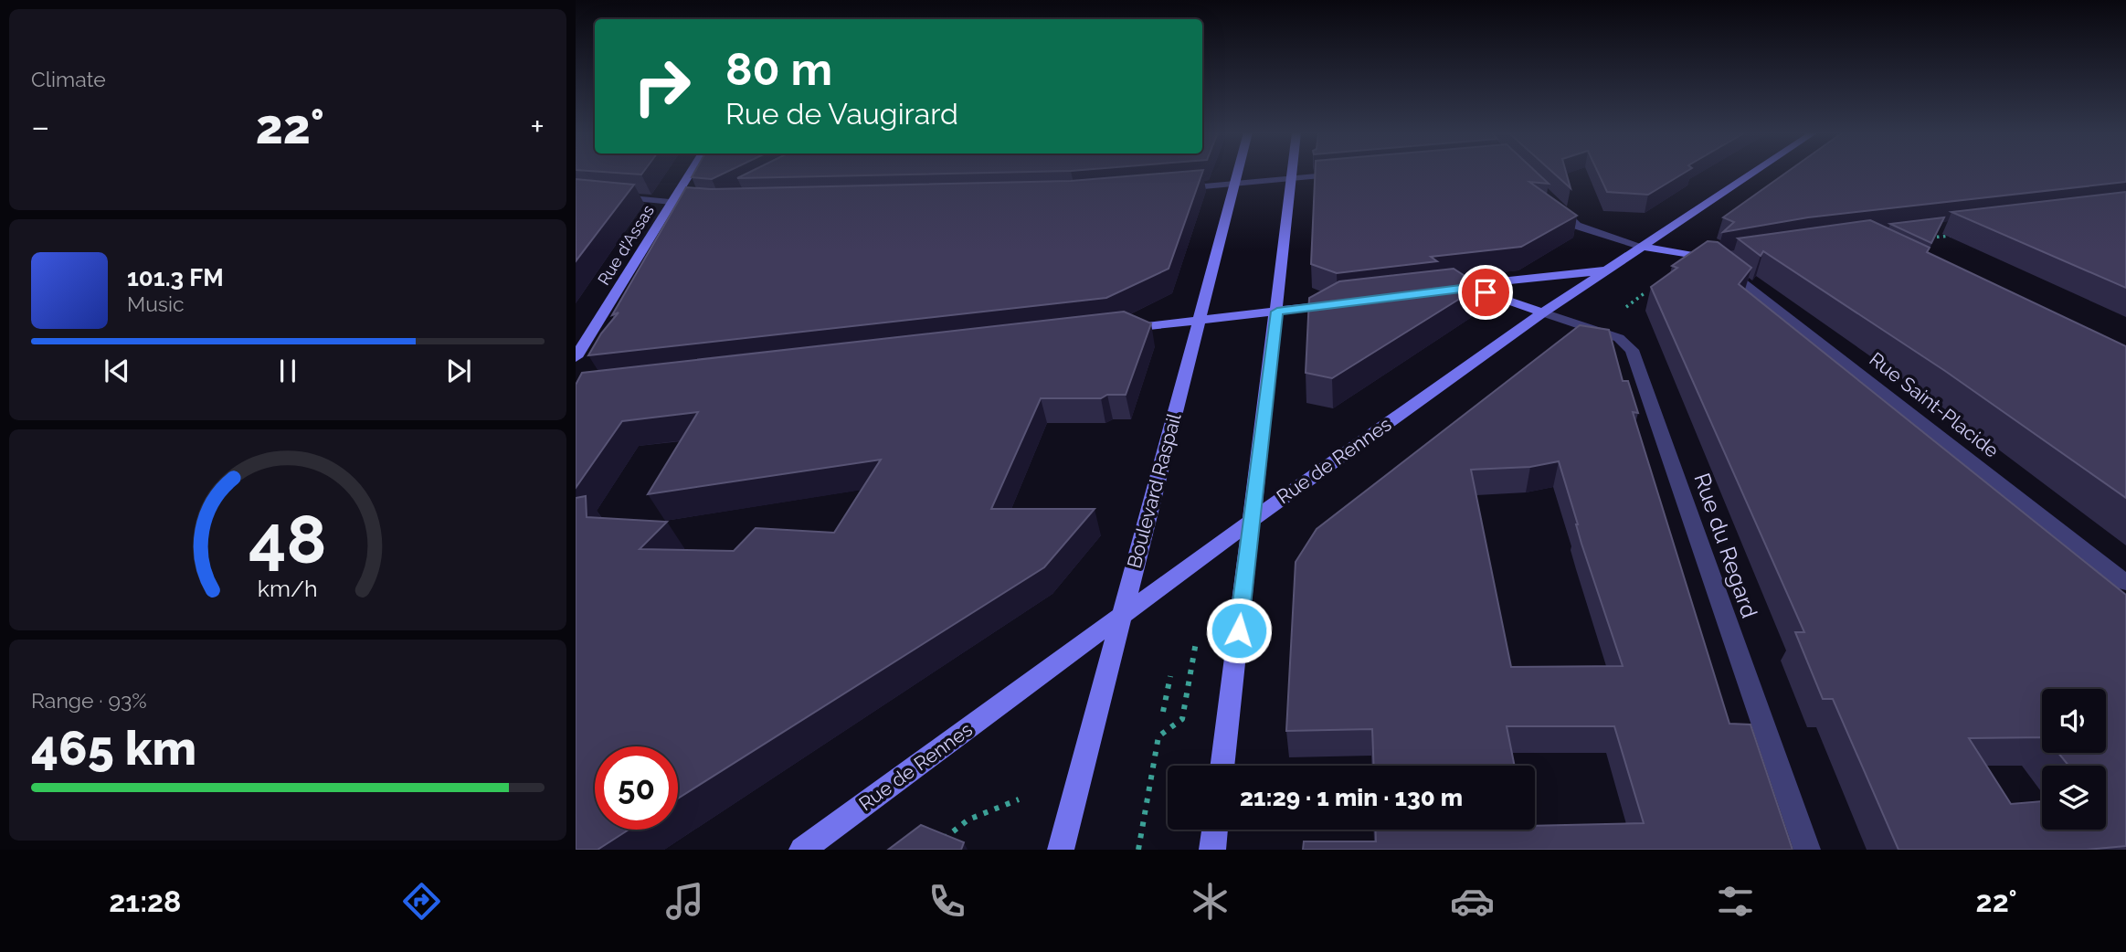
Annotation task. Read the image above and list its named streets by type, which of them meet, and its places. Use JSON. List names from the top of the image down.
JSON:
{
  "streets": {
    "main road": ["Rue d'Assas", "Rue de Rennes", "Boulevard Raspail"],
    "street": ["Rue Saint-Placide", "Rue du Regard"]
  },
  "crossings": [
    ["Rue de Rennes", "Boulevard Raspail"],
    ["Rue de Rennes", "Rue du Regard"]
  ],
  "page": {
    "tile": [
      "Climate",
      ["Range · 93%", "465 km"]
    ],
    "turn": ["80 m", "Rue de Vaugirard"],
    "heat": ["−", "22°", "+"],
    "song": ["101.3 FM", "Music"],
    "limit": "50",
    "trip": "21:29 · 1 min · 130 m",
    "tabs": ["21:28", "22°"],
    "gauge": ["48", "km/h"]
  }
}
